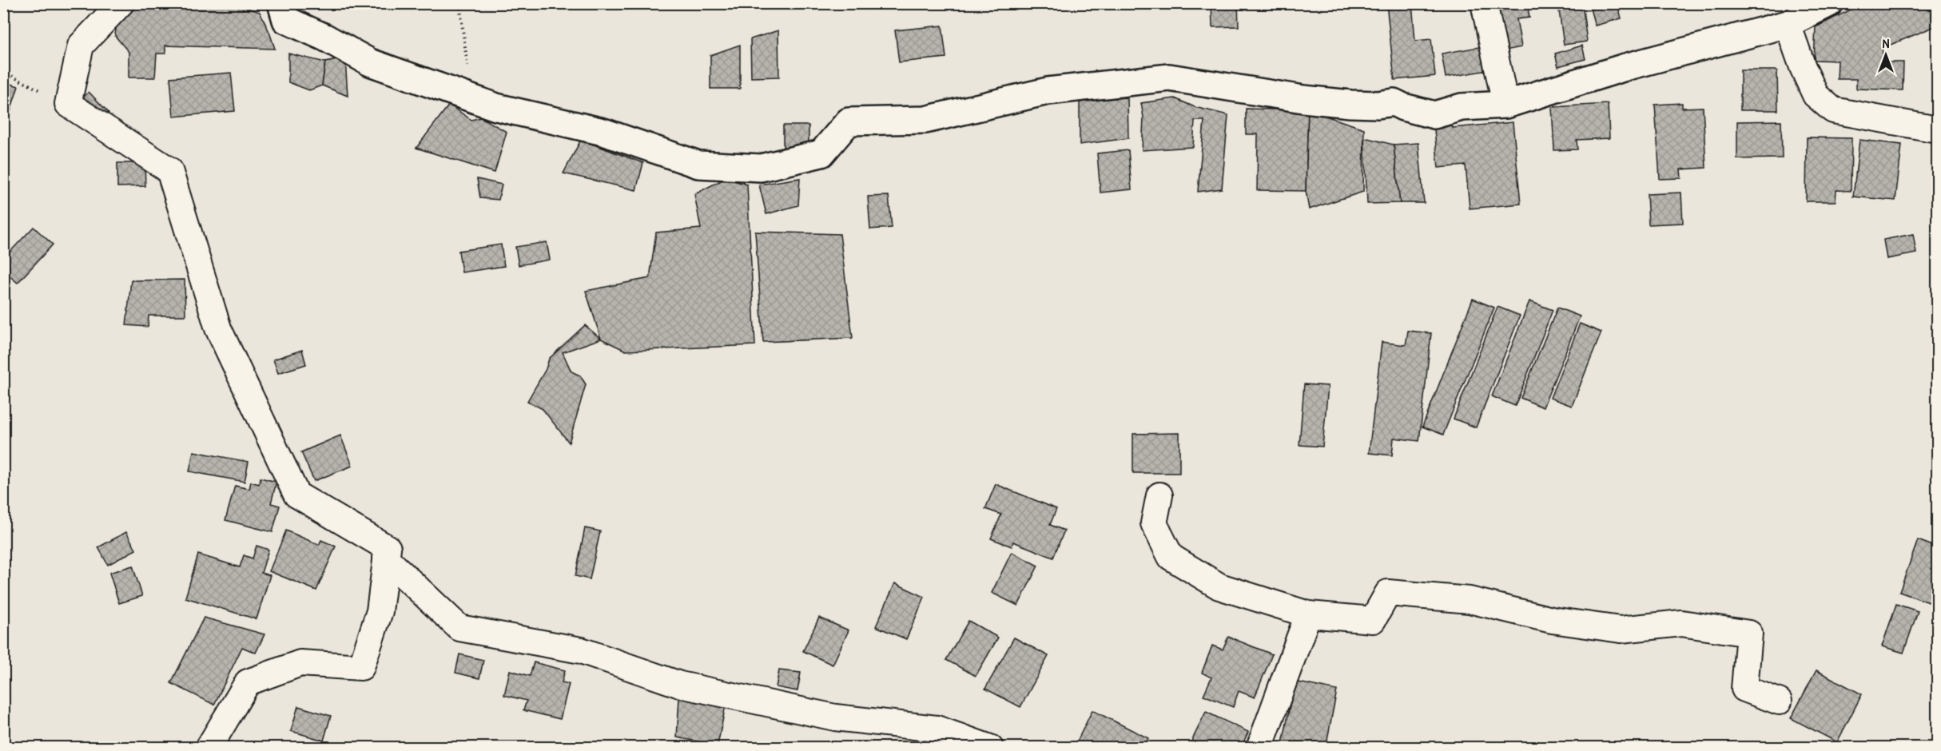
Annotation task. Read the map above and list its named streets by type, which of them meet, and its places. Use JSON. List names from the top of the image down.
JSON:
{
  "north": "top"
}
